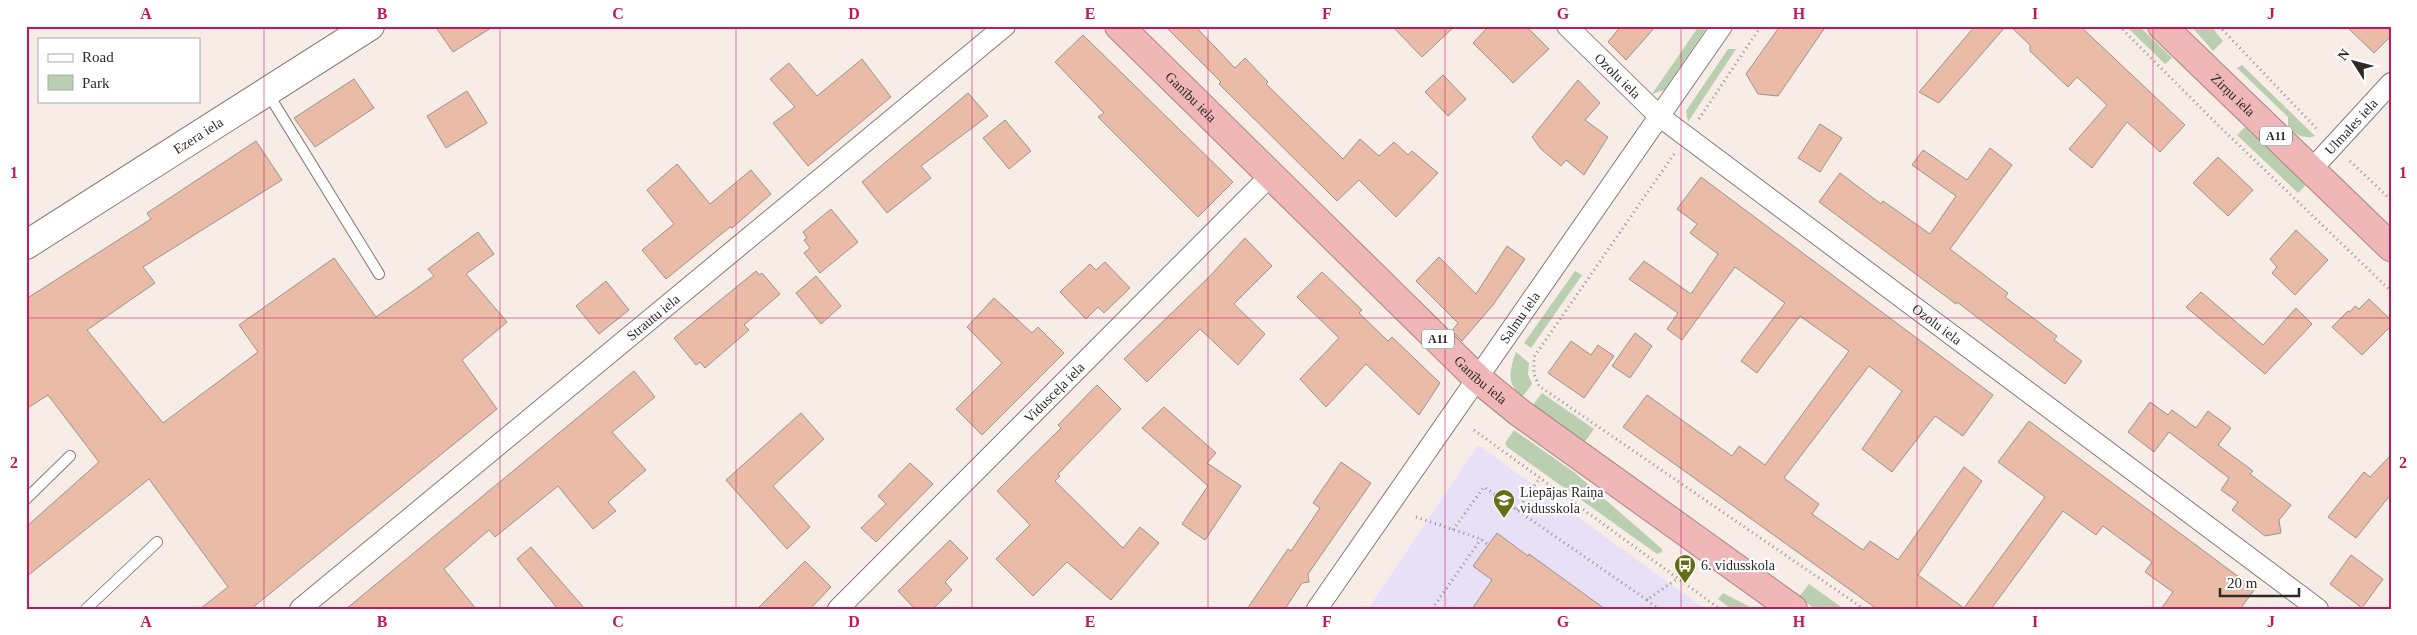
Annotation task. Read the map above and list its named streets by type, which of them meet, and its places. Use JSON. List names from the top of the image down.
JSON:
{
  "streets": {
    "highway": ["Zirņu iela", "Ganību iela", "A11"],
    "street": [
      "Ozolu iela",
      "Ulmales iela",
      "Ezera iela",
      "Strautu iela",
      "Salmu iela",
      "Vidusceļa iela"
    ]
  },
  "crossings": [
    ["Ozolu iela", "Salmu iela"],
    ["Zirņu iela", "Ulmales iela"],
    ["Ganību iela", "Salmu iela"],
    ["Ganību iela", "Vidusceļa iela"]
  ],
  "places": {
    "school or university": ["Liepājas Raiņa vidusskola"],
    "bus stop": ["6. vidusskola"]
  },
  "legend": ["Road", "Park"],
  "scale_bar": "20 m",
  "north": "top left",
  "grid": {
    "columns": [
      "A",
      "B",
      "C",
      "D",
      "E",
      "F",
      "G",
      "H",
      "I",
      "J"
    ],
    "rows": ["1", "2"]
  }
}
